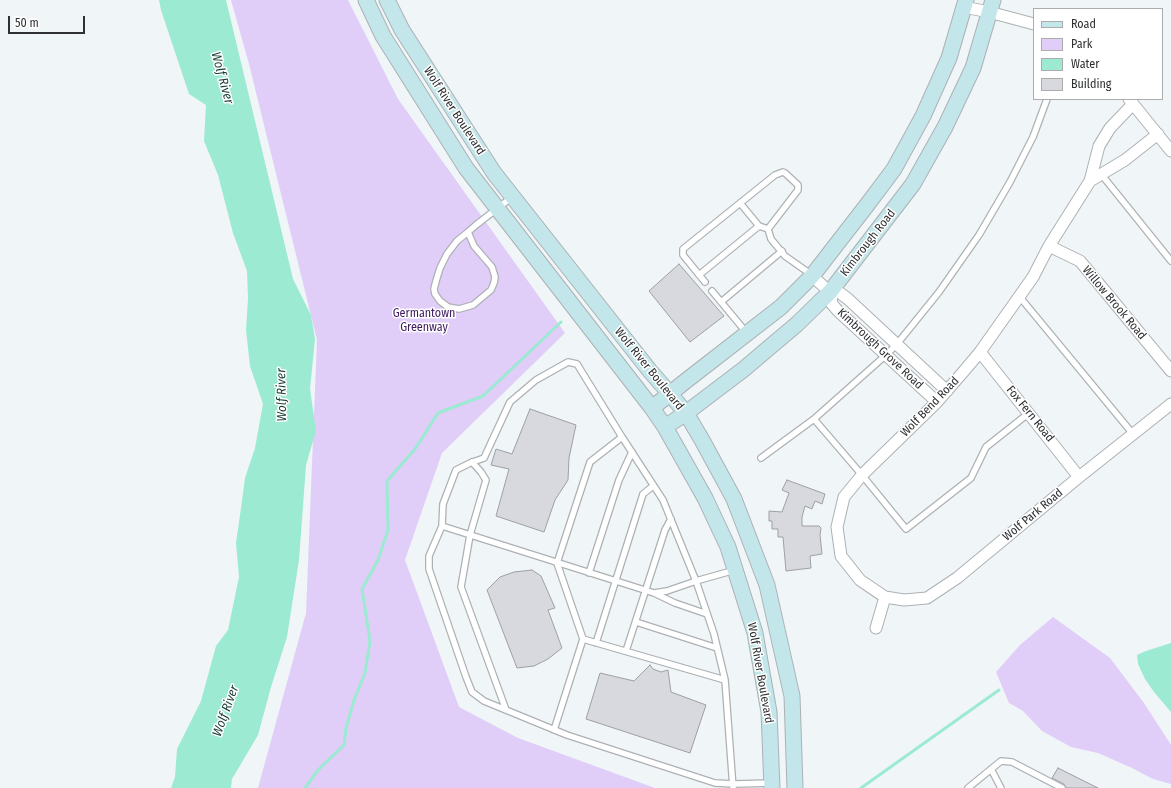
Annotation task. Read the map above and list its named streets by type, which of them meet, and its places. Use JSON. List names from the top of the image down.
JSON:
{
  "streets": {
    "main road": ["Wolf River Boulevard", "Kimbrough Road"],
    "street": [
      "Willow Brook Road",
      "Kimbrough Grove Road",
      "Wolf Bend Road",
      "Fox Fern Road",
      "Wolf Park Road"
    ]
  },
  "crossings": [
    ["Wolf River Boulevard", "Kimbrough Road"],
    ["Kimbrough Road", "Kimbrough Grove Road"],
    ["Willow Brook Road", "Wolf Bend Road"],
    ["Kimbrough Grove Road", "Wolf Bend Road"],
    ["Wolf Bend Road", "Fox Fern Road"],
    ["Wolf Bend Road", "Wolf Park Road"],
    ["Fox Fern Road", "Wolf Park Road"]
  ],
  "water": ["Wolf River"],
  "parks": ["Germantown Greenway"],
  "legend": [
    "Road",
    "Park",
    "Water",
    "Building"
  ],
  "scale_bar": "50 m"
}
